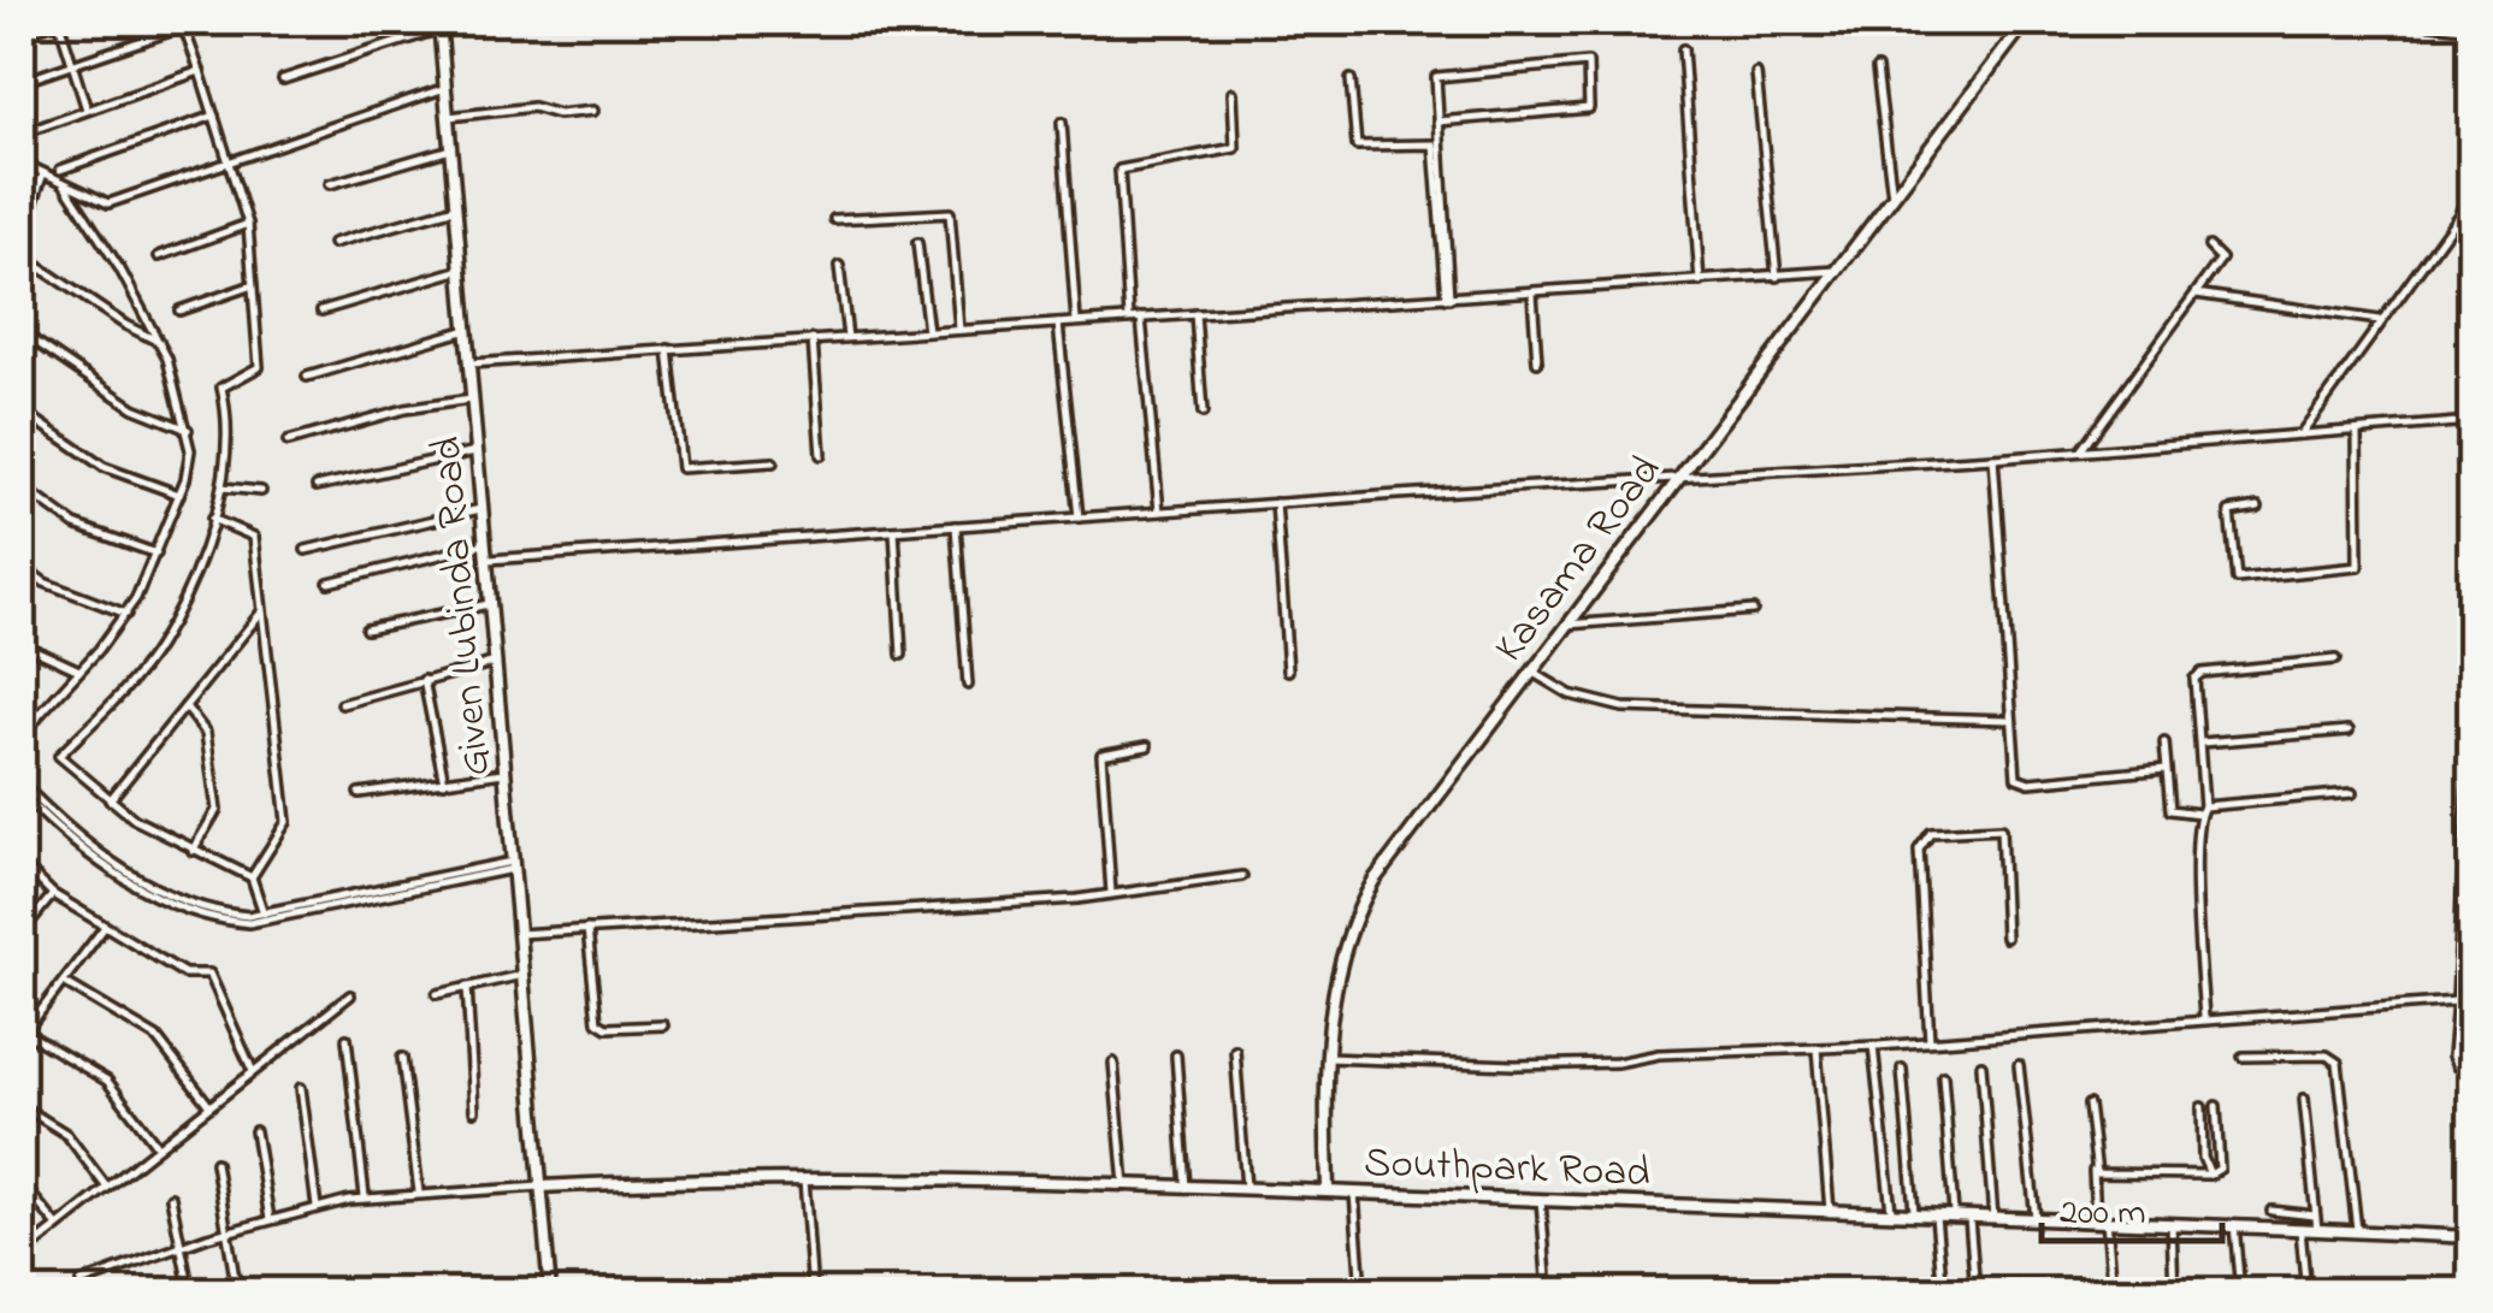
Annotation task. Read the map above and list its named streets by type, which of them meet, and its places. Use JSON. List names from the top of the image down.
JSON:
{
  "streets": {
    "street": ["Kasama Road", "Given Lubinda Road", "Southpark Road"]
  },
  "crossings": [
    ["Kasama Road", "Southpark Road"],
    ["Given Lubinda Road", "Southpark Road"]
  ],
  "scale_bar": "200 m"
}
